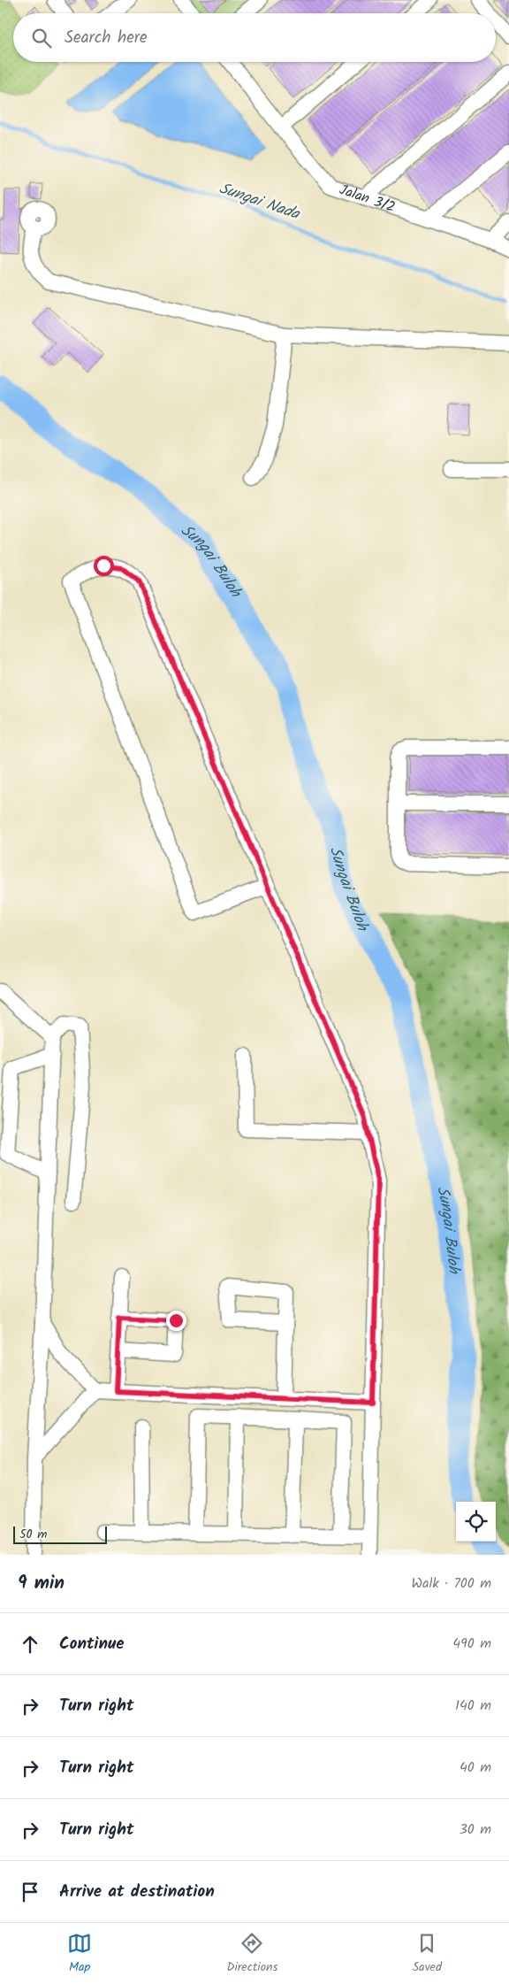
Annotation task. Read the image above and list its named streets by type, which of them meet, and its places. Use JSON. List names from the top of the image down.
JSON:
{
  "streets": {
    "street": ["Jalan 3/2"]
  },
  "water": ["Sungai Nada", "Sungai Buloh"],
  "scale_bar": "50 m",
  "page": {
    "search": "Search here",
    "scale": "50 m",
    "heading": ["9 min", "Walk · 700 m"],
    "list": [
      ["Continue", "490 m"],
      ["Turn right", "140 m"],
      ["Turn right", "40 m"],
      ["Turn right", "30 m"],
      "Arrive at destination"
    ],
    "nav": ["Map", "Directions", "Saved"]
  }
}
